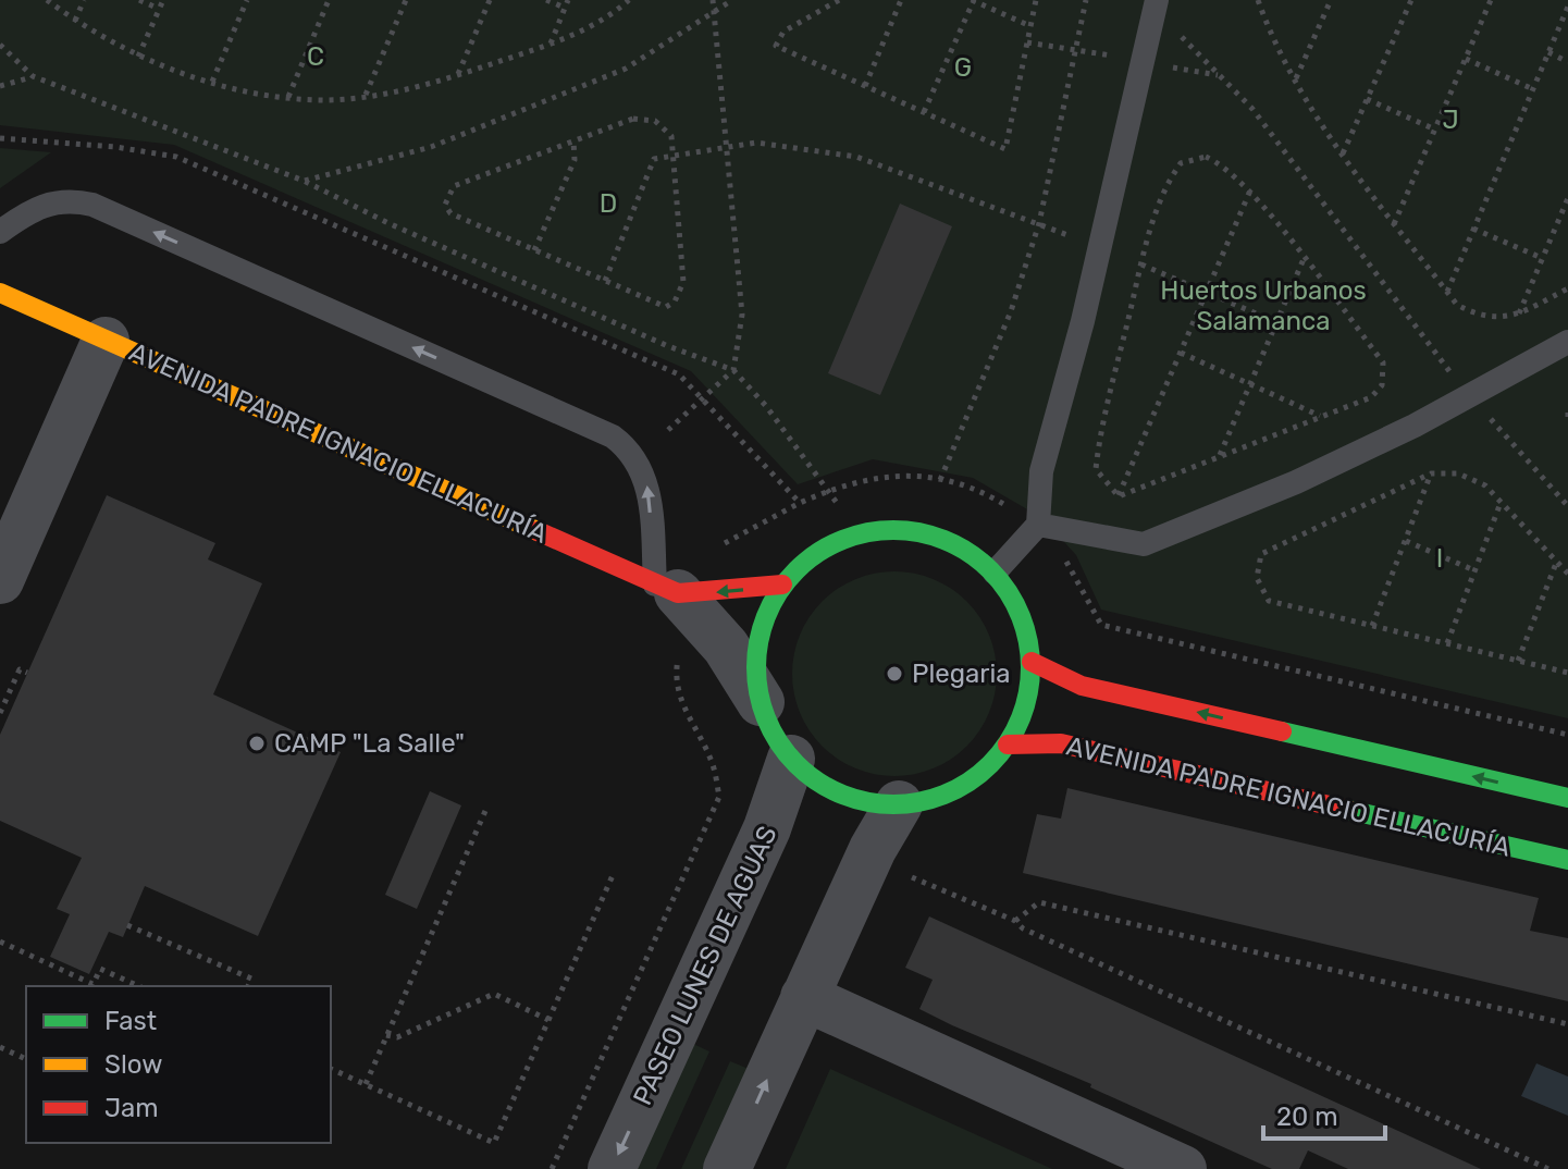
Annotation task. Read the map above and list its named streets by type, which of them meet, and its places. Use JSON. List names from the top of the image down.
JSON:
{
  "streets": {
    "main road": ["AVENIDA PADRE IGNACIO ELLACURÍA"],
    "street": ["PASEO LUNES DE AGUAS"]
  },
  "crossings": [
    ["AVENIDA PADRE IGNACIO ELLACURÍA", "PASEO LUNES DE AGUAS"]
  ],
  "parks": [
    "C",
    "G",
    "J",
    "D",
    "Huertos Urbanos Salamanca",
    "I"
  ],
  "places": ["Plegaria", "CAMP \"La Salle\""],
  "legend": ["Fast", "Slow", "Jam"],
  "scale_bar": "20 m"
}
